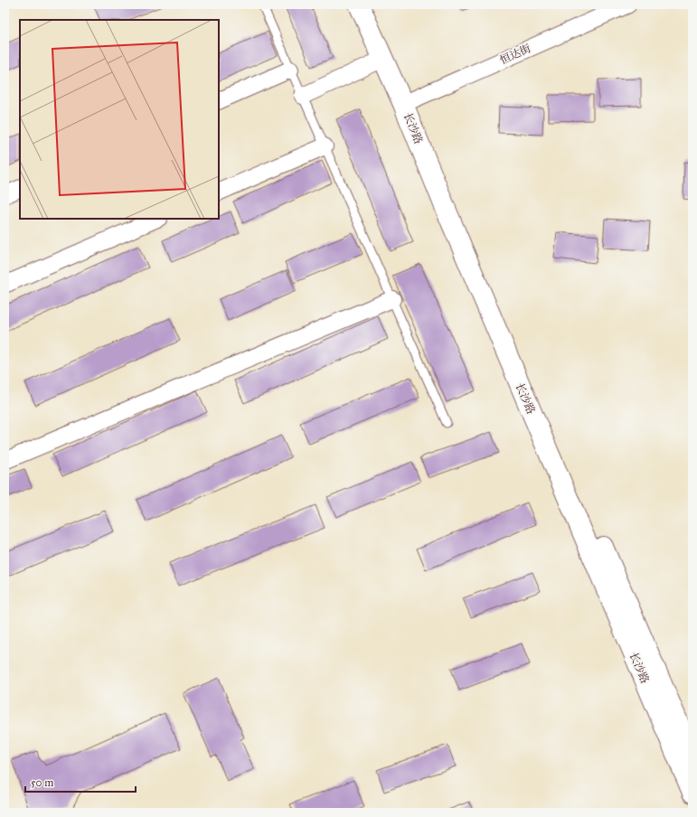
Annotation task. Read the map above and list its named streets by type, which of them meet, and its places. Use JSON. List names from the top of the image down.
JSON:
{
  "streets": {
    "street": ["恒达街", "长沙路"]
  },
  "crossings": [
    ["恒达街", "长沙路"]
  ],
  "scale_bar": "50 m"
}
